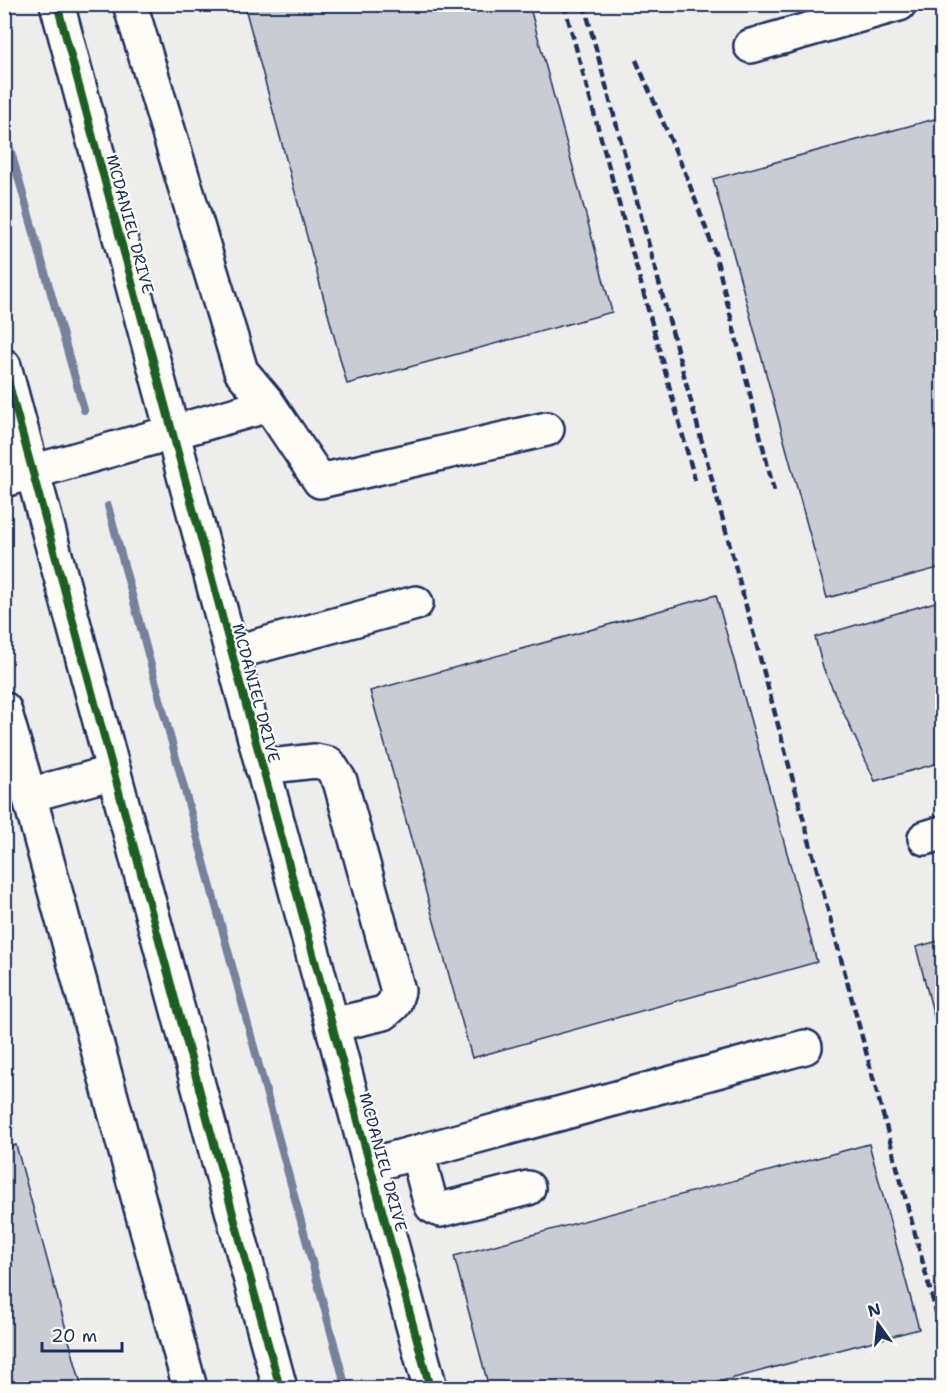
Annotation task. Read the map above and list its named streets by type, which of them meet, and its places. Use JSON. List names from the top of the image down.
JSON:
{
  "streets": {
    "street": ["MCDANIEL DRIVE"]
  },
  "scale_bar": "20 m",
  "north": "top"
}
